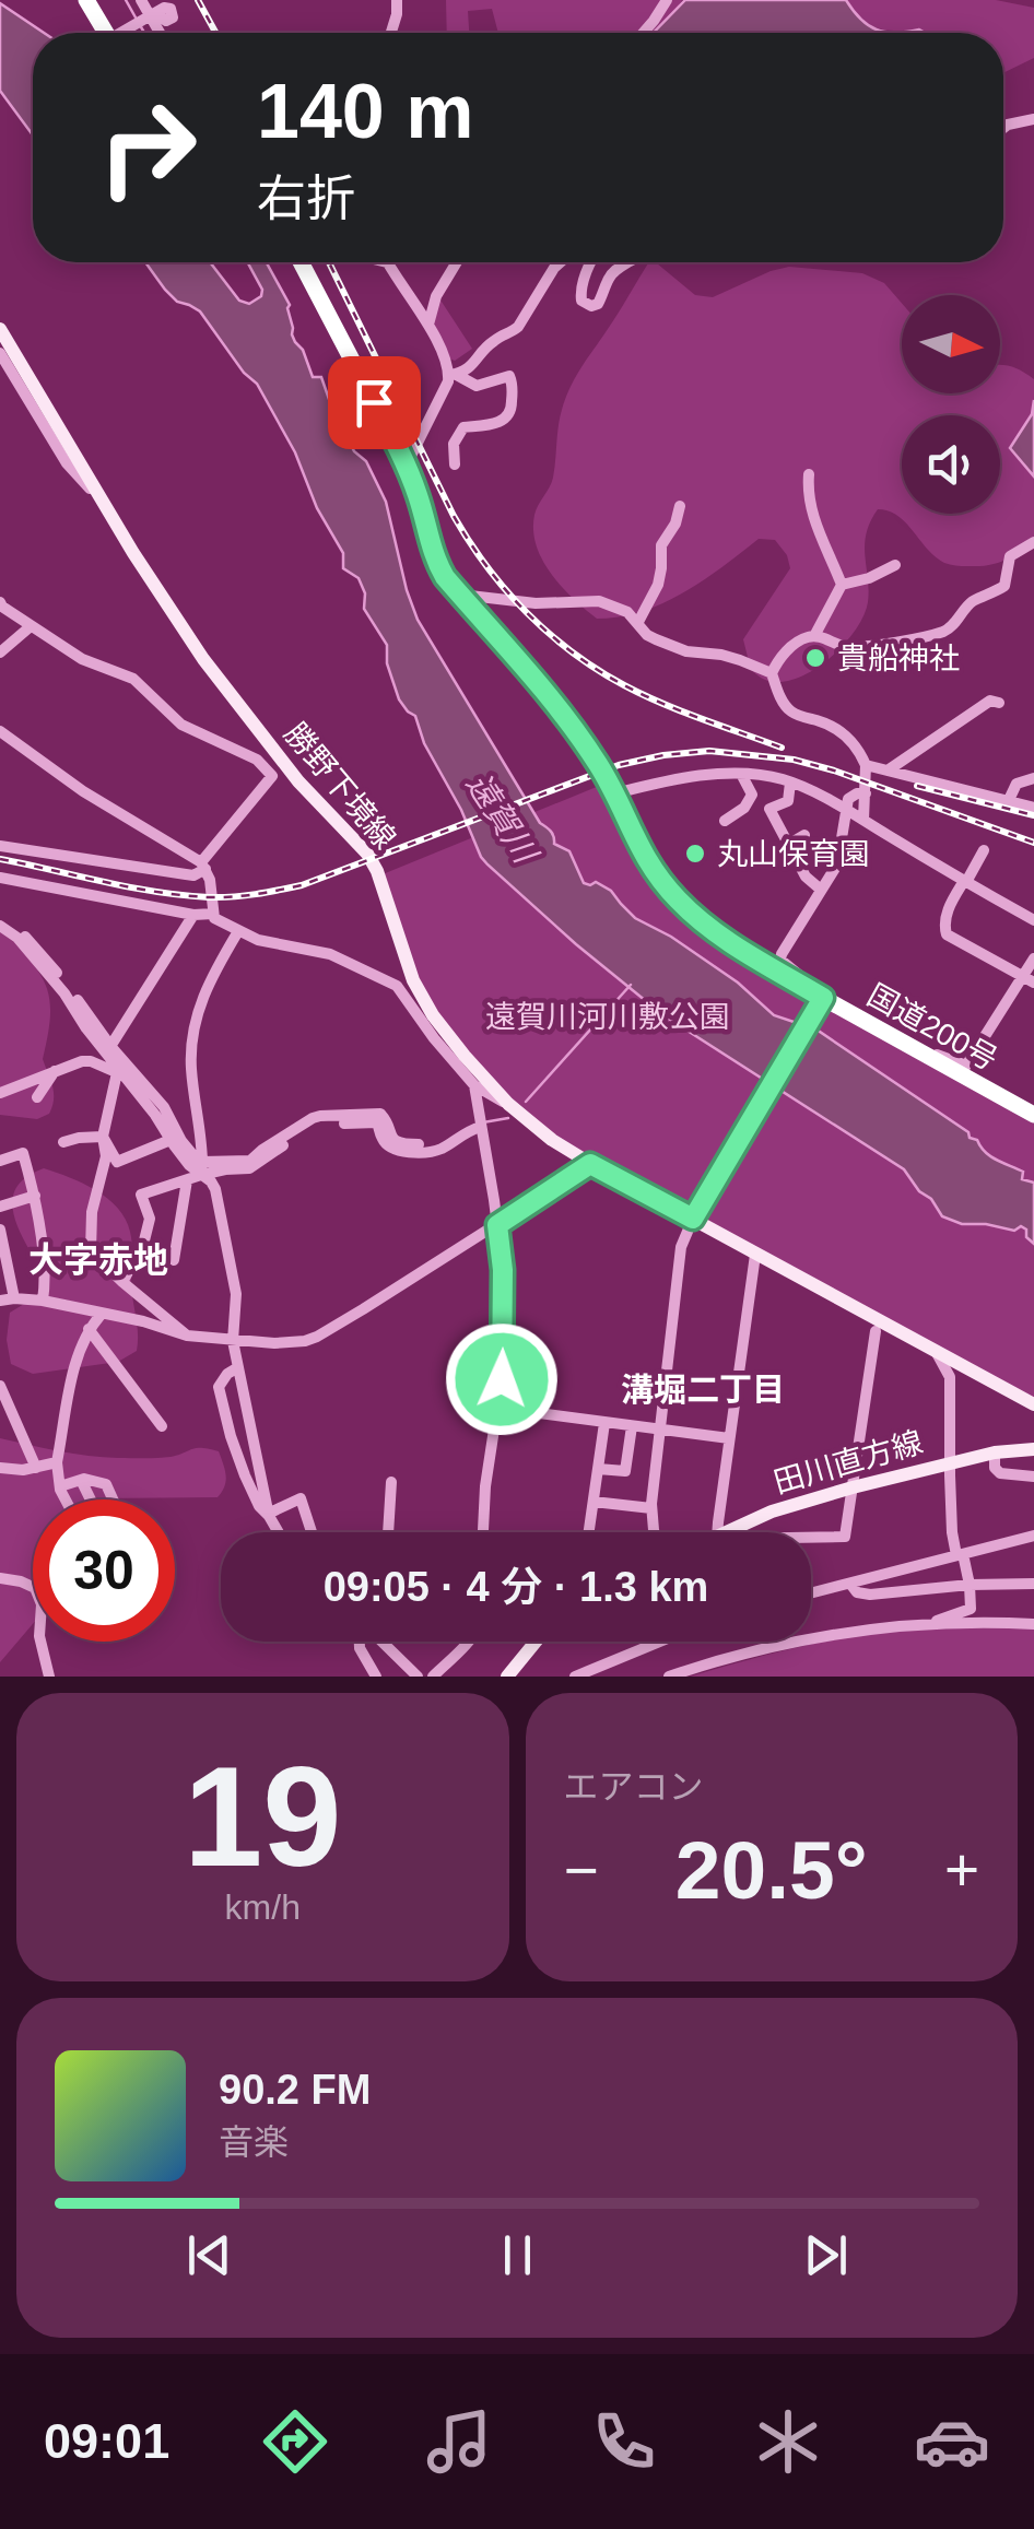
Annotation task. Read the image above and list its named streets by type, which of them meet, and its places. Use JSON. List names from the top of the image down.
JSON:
{
  "streets": {
    "highway": ["国道200号"],
    "main road": ["勝野下境線", "田川直方線"]
  },
  "districts": ["大字赤地", "溝堀二丁目"],
  "water": ["遠賀川"],
  "parks": ["遠賀川河川敷公園"],
  "places": ["貴船神社", "丸山保育園"],
  "north": "right",
  "page": {
    "turn": ["140 m", "右折"],
    "limit": "30",
    "trip": "09:05 · 4 分 · 1.3 km",
    "tile": [
      ["19", "km/h"],
      "エアコン"
    ],
    "heat": ["−", "20.5°", "+"],
    "song": ["90.2 FM", "音楽"],
    "tabs": "09:01"
  }
}
